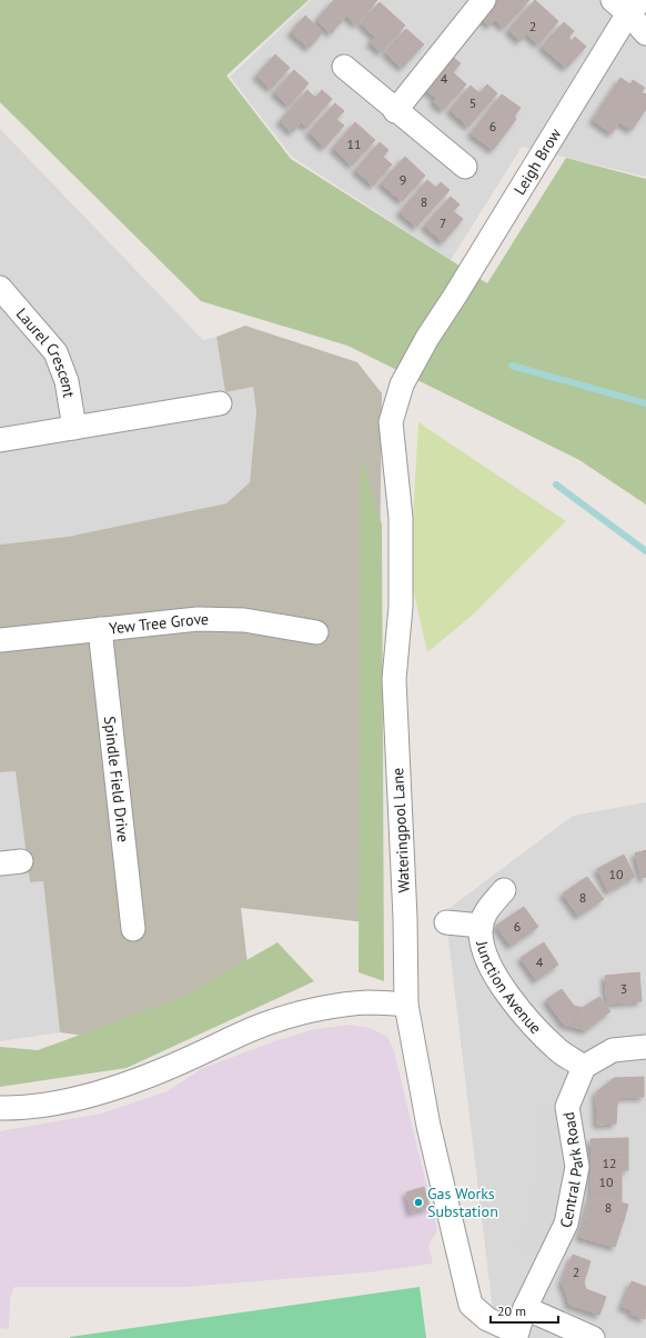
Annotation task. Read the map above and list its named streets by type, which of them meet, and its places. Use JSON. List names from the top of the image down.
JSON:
{
  "streets": {
    "street": [
      "Leigh Brow",
      "Laurel Crescent",
      "Yew Tree Grove",
      "Spindle Field Drive",
      "Wateringpool Lane",
      "Junction Avenue",
      "Central Park Road"
    ]
  },
  "crossings": [
    ["Leigh Brow", "Wateringpool Lane"],
    ["Yew Tree Grove", "Spindle Field Drive"],
    ["Wateringpool Lane", "Central Park Road"],
    ["Junction Avenue", "Central Park Road"]
  ],
  "places": ["Gas Works Substation"],
  "house_numbers": [
    "2",
    "4",
    "5",
    "6",
    "11",
    "9",
    "8",
    "7",
    "10",
    "8",
    "6",
    "4",
    "3",
    "12",
    "10",
    "8",
    "2"
  ],
  "scale_bar": "20 m"
}
